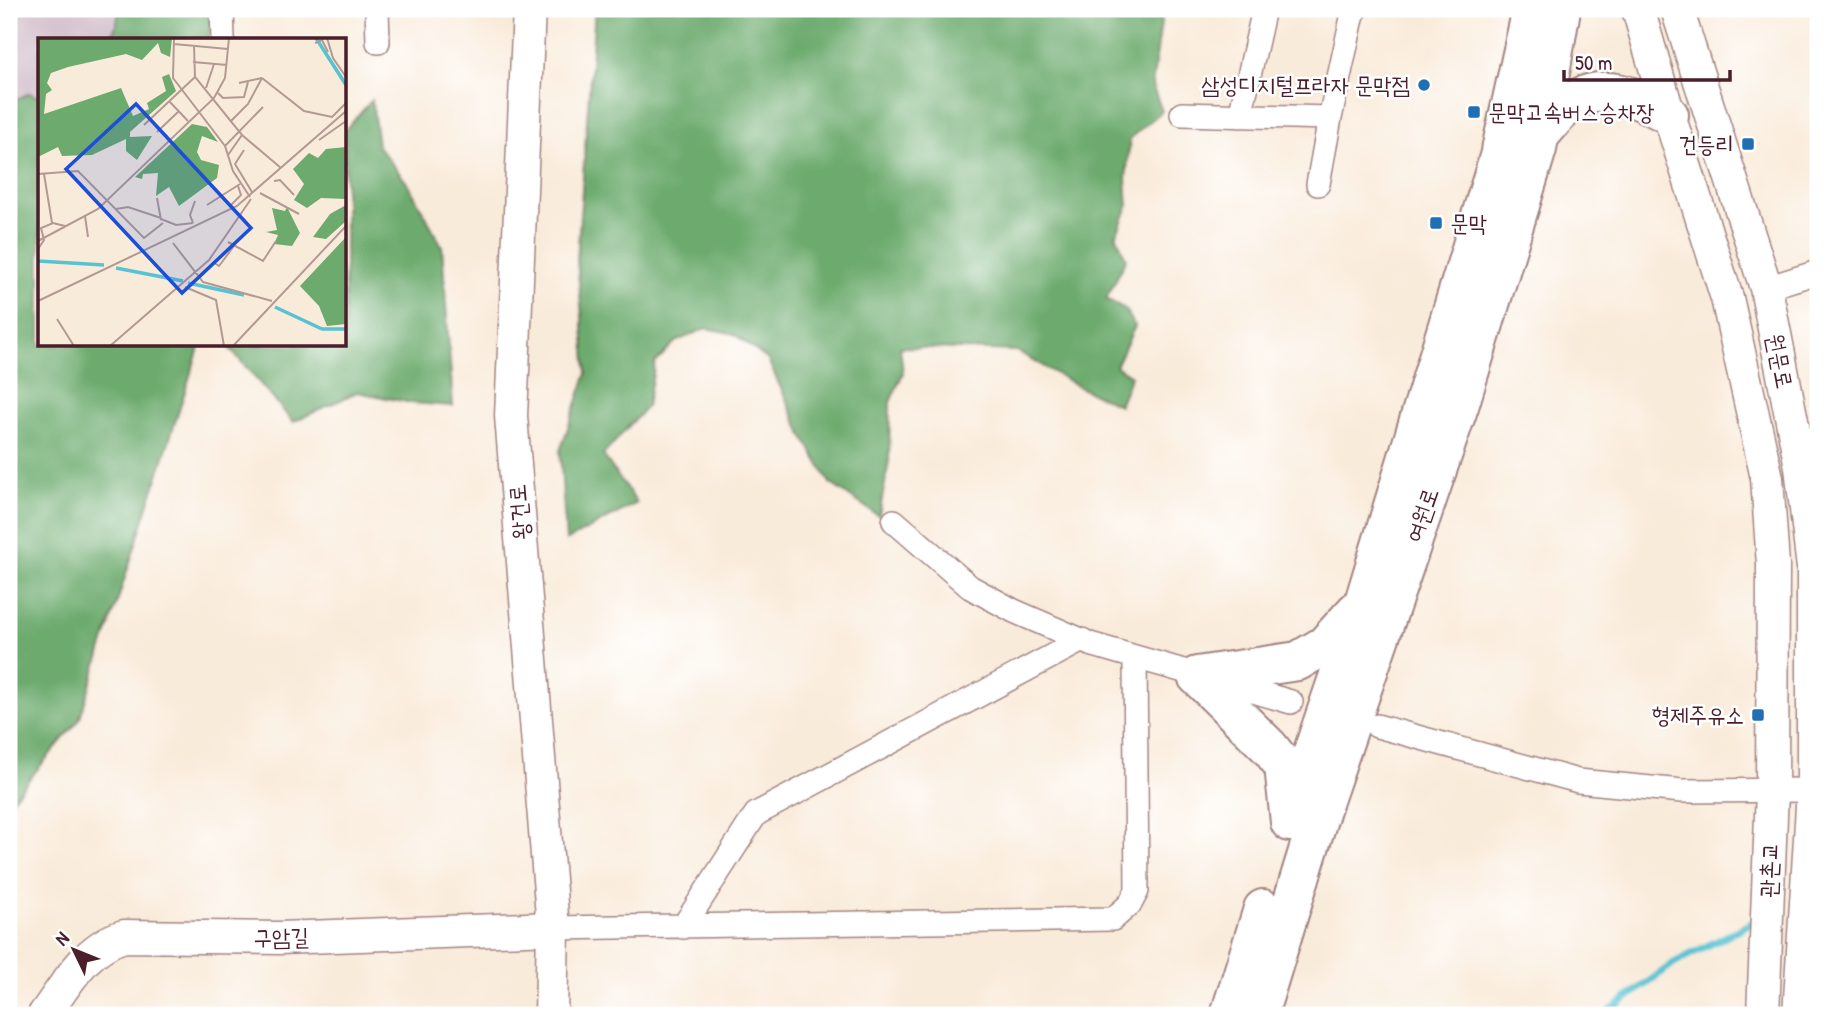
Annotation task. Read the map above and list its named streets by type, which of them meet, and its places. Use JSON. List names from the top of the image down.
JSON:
{
  "streets": {
    "highway": ["여원로"],
    "main road": [
      "원문로",
      "왕건로",
      "관촌교",
      "구암길"
    ]
  },
  "crossings": [
    ["원문로", "관촌교"],
    ["왕건로", "구암길"]
  ],
  "places": {
    "other": ["삼성디지털프라자 문막점"],
    "transit": [
      "문막고속버스승차장",
      "건등리",
      "문막",
      "형제주유소"
    ]
  },
  "scale_bar": "50 m",
  "north": "top left"
}
